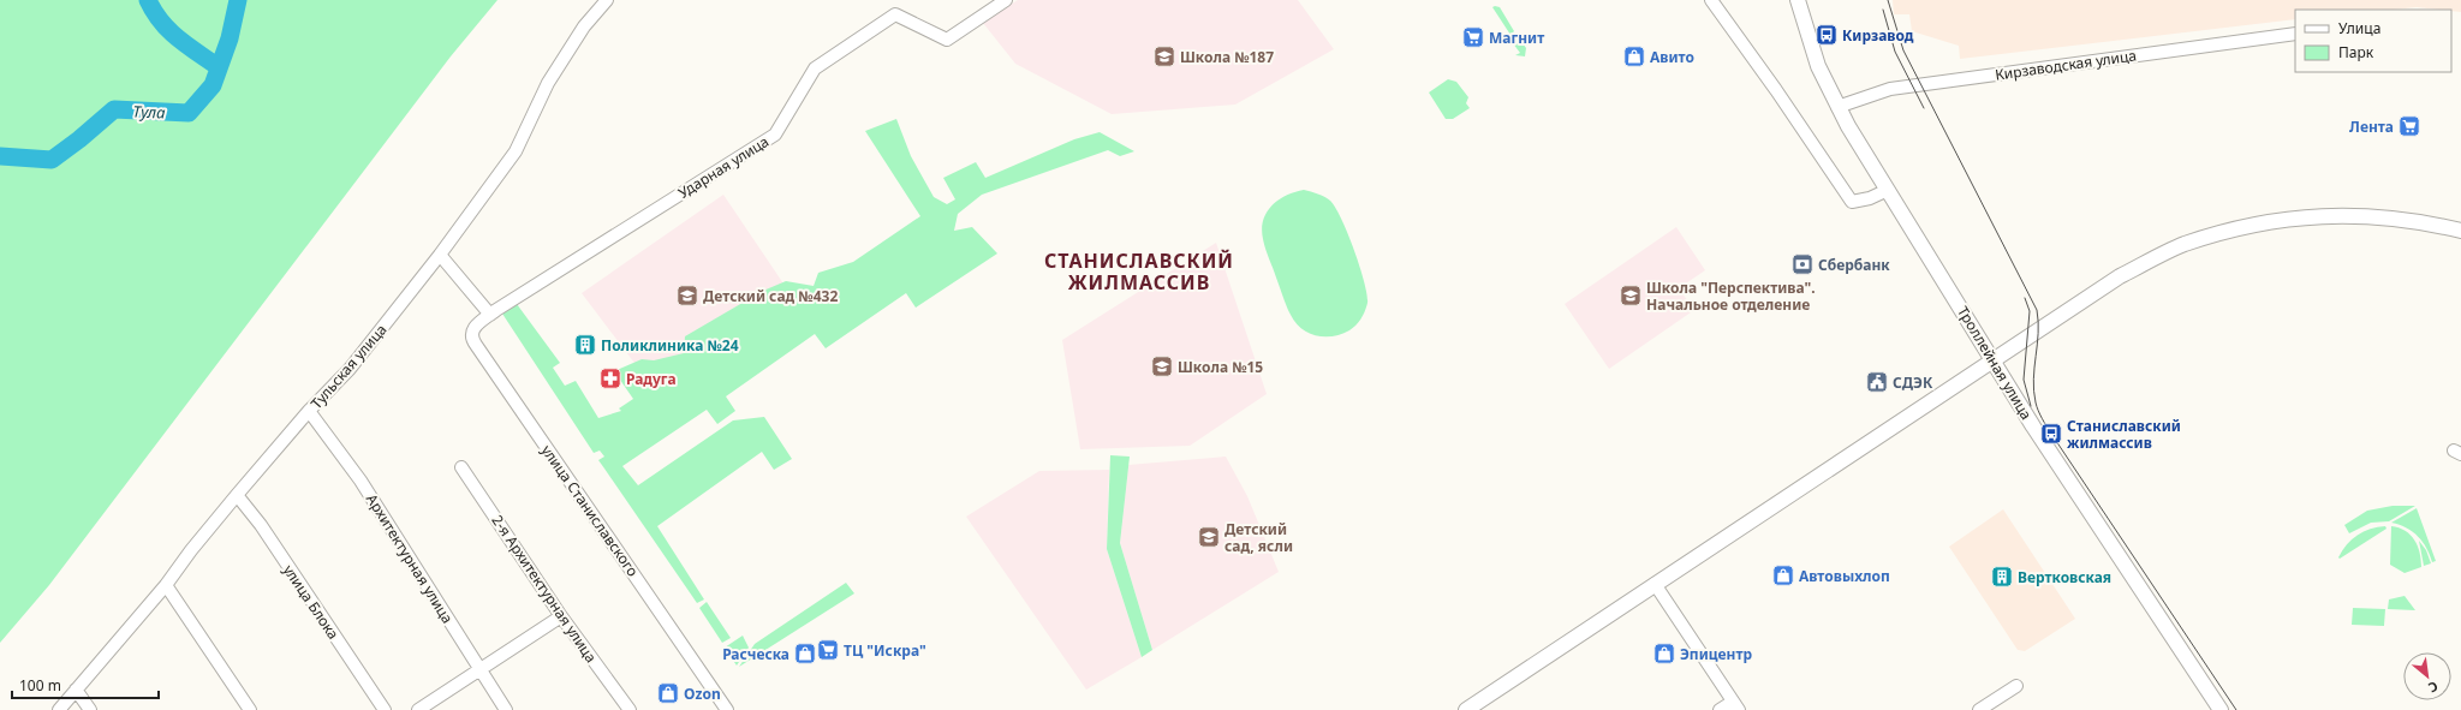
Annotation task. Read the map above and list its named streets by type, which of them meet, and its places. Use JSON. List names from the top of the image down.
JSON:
{
  "streets": {
    "main road": ["Троллейная улица"],
    "street": [
      "Кирзаводская улица",
      "Ударная улица",
      "Тульская улица",
      "улица Станиславского",
      "Архитектурная улица",
      "2-я Архитектурная улица",
      "улица Блока"
    ]
  },
  "crossings": [
    ["Кирзаводская улица", "Троллейная улица"],
    ["Ударная улица", "улица Станиславского"],
    ["Тульская улица", "Архитектурная улица"],
    ["Тульская улица", "улица Блока"]
  ],
  "districts": ["СТАНИСЛАВСКИЙ ЖИЛМАССИВ"],
  "water": ["Тула"],
  "places": {
    "bus stop": ["Кирзавод", "Станиславский жилмассив"],
    "supermarket": ["Магнит", "Лента", "ТЦ \"Искра\""],
    "school or university": [
      "Школа №187",
      "Детский сад №432",
      "Школа \"Перспектива\". Начальное отделение",
      "Школа №15",
      "Детский сад, ясли"
    ],
    "shop": [
      "Авито",
      "Автовыхлоп",
      "Расческа",
      "Эпицентр",
      "Ozon"
    ],
    "bank": ["Сбербанк"],
    "building": ["Поликлиника №24", "Вертковская"],
    "pharmacy": ["Радуга"],
    "public building": ["СДЭК"]
  },
  "legend": ["Улица", "Парк"],
  "scale_bar": "100 m",
  "north": "bottom right"
}
